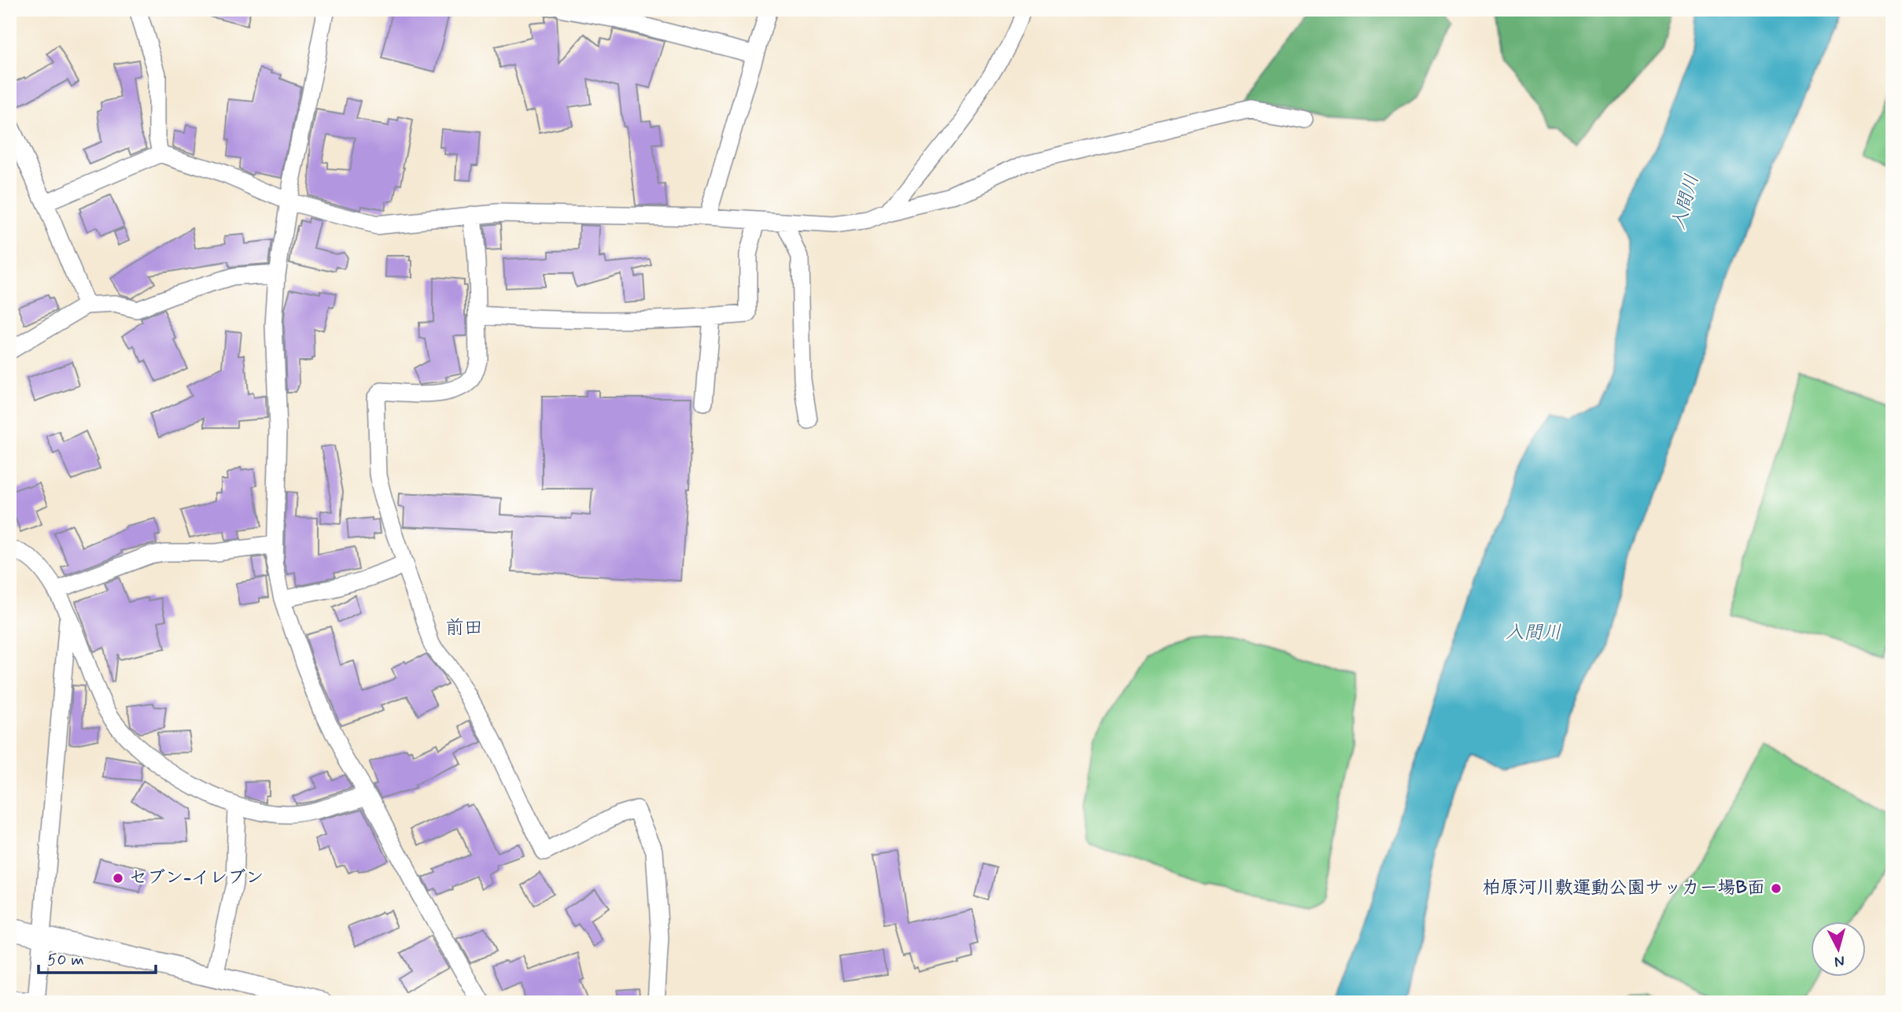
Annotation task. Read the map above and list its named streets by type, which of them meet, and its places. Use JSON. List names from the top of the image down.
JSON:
{
  "districts": ["前田"],
  "water": ["入間川"],
  "places": ["セブン-イレブン", "柏原河川敷運動公園サッカー場B面"],
  "scale_bar": "50 m",
  "north": "bottom"
}
